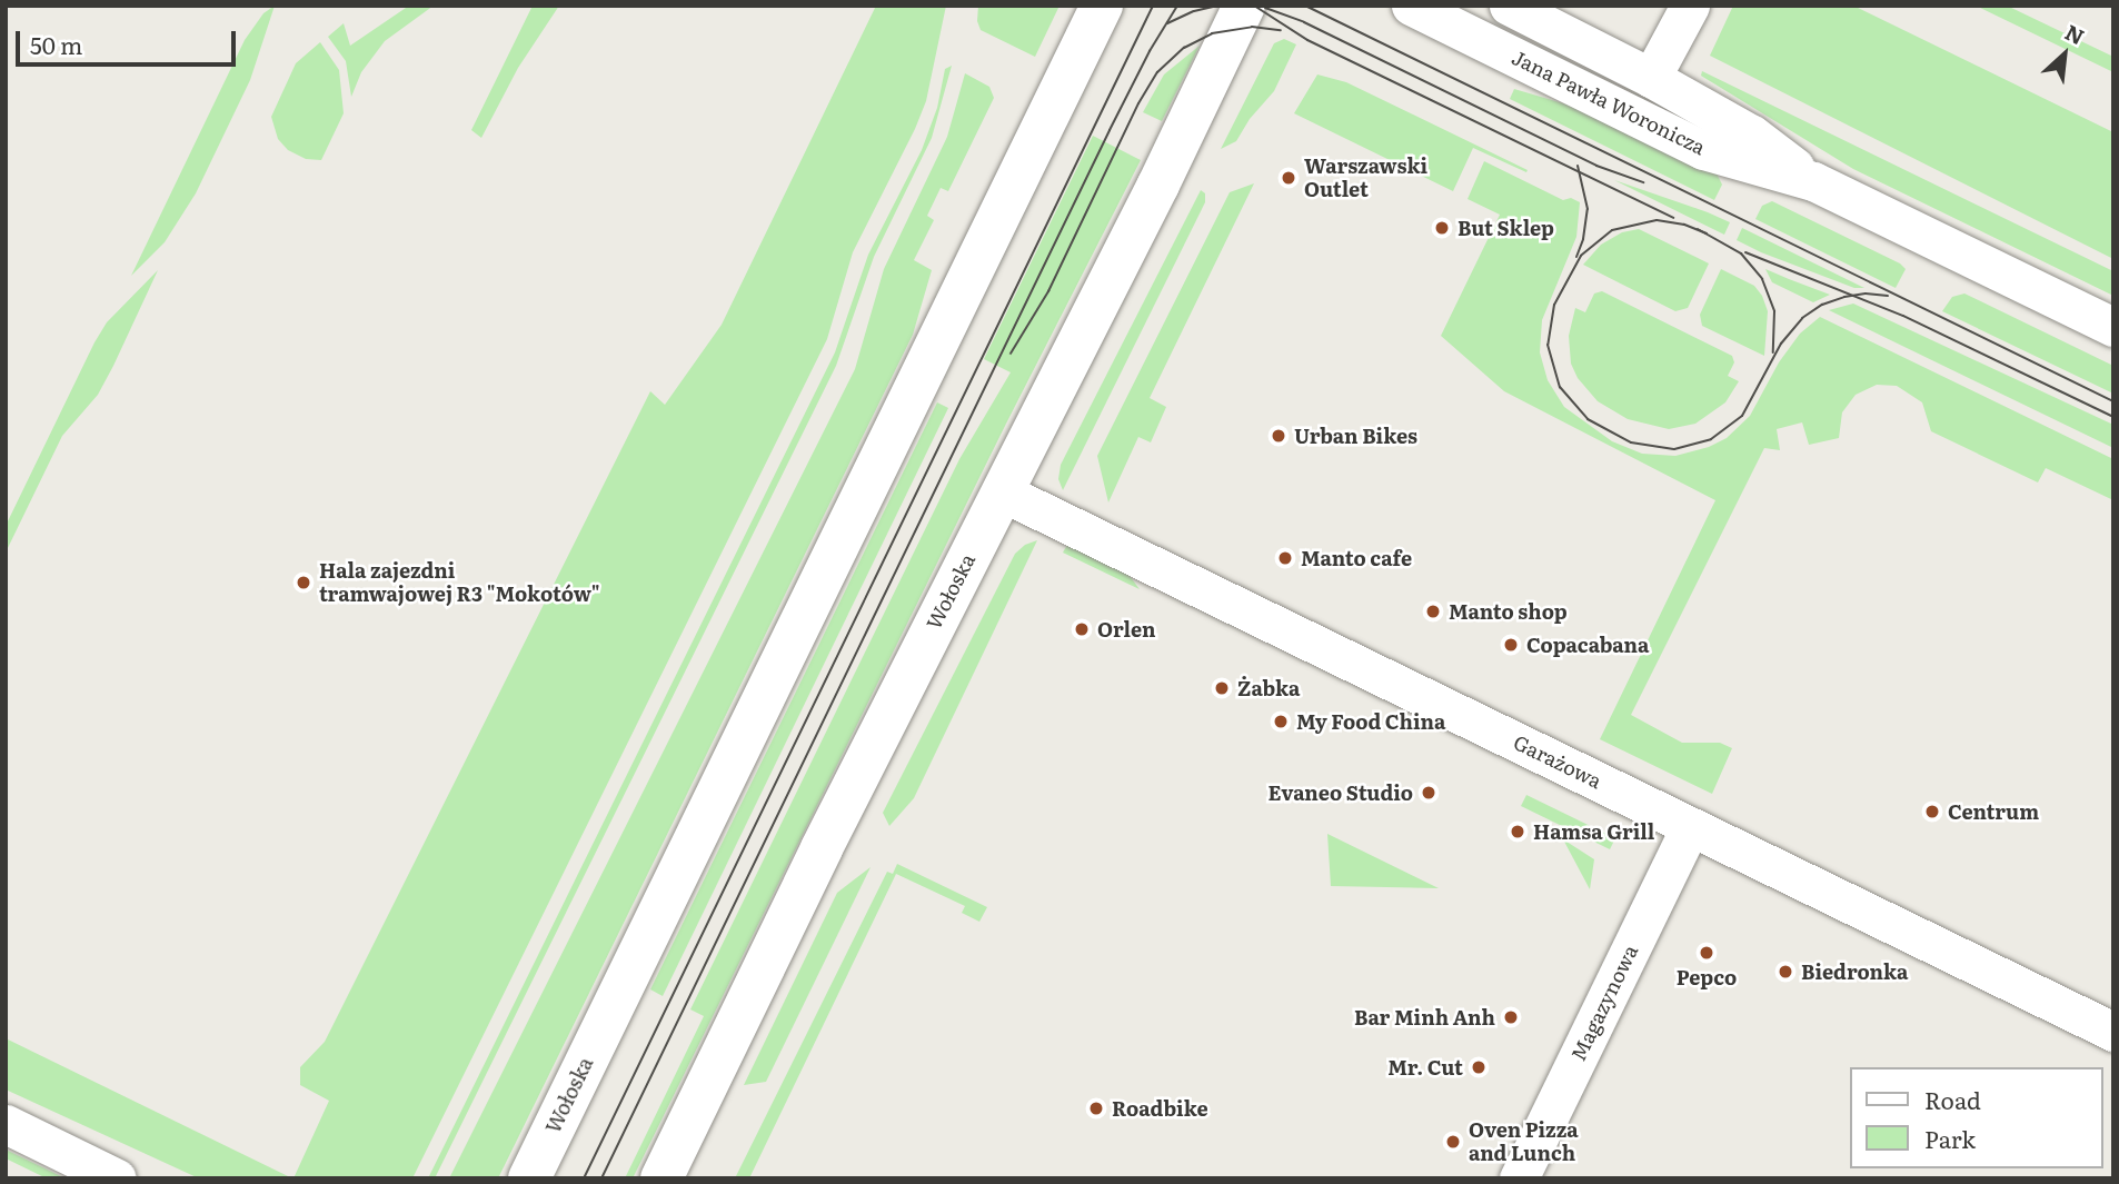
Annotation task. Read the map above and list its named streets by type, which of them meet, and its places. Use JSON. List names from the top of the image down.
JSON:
{
  "streets": {
    "main road": ["Wołoska"],
    "street": ["Jana Pawła Woronicza", "Garażowa", "Magazynowa"]
  },
  "crossings": [
    ["Wołoska", "Garażowa"],
    ["Garażowa", "Magazynowa"]
  ],
  "places": [
    "Warszawski Outlet",
    "But Sklep",
    "Urban Bikes",
    "Manto cafe",
    "Hala zajezdni tramwajowej R3 \"Mokotów\"",
    "Manto shop",
    "Orlen",
    "Copacabana",
    "Żabka",
    "My Food China",
    "Evaneo Studio",
    "Centrum",
    "Hamsa Grill",
    "Pepco",
    "Biedronka",
    "Bar Minh Anh",
    "Mr. Cut",
    "Roadbike",
    "Oven Pizza and Lunch"
  ],
  "legend": ["Road", "Park"],
  "scale_bar": "50 m",
  "north": "top right"
}
